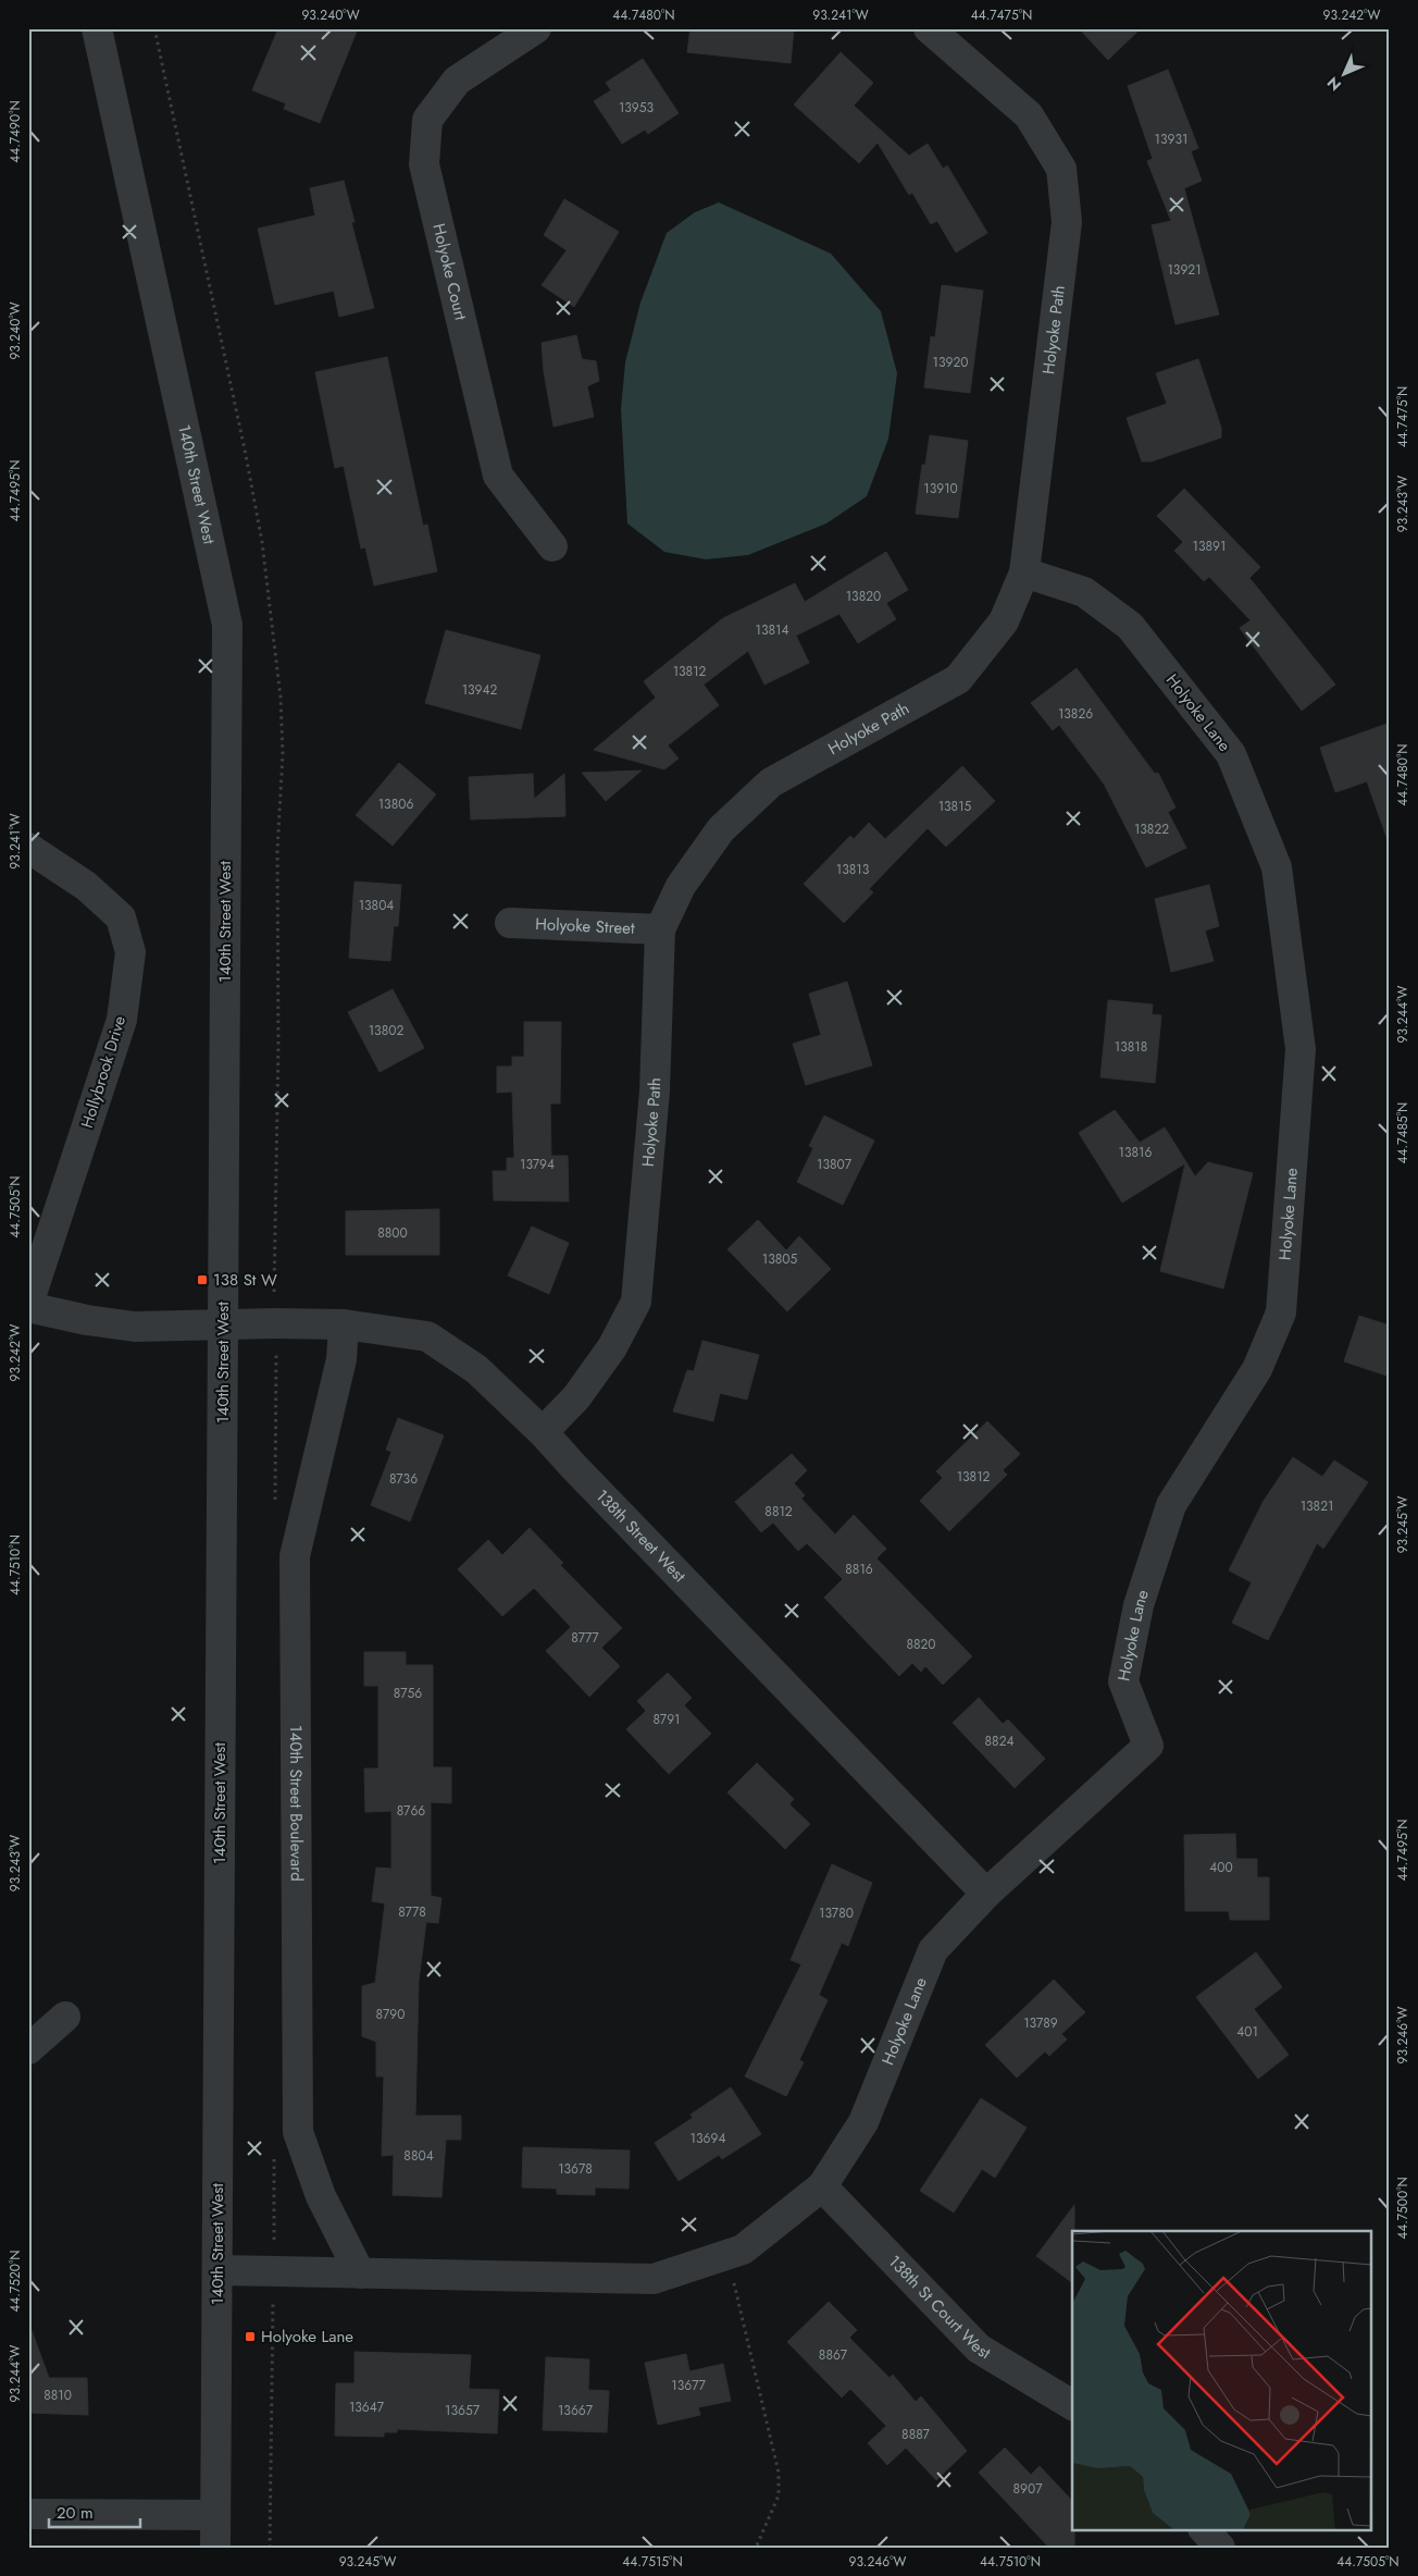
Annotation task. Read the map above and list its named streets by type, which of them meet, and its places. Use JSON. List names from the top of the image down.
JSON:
{
  "streets": {
    "street": [
      "Holyoke Court",
      "Holyoke Path",
      "140th Street West",
      "Holyoke Lane",
      "Holyoke Street",
      "Hollybrook Drive",
      "138th Street West",
      "140th Street Boulevard",
      "138th St Court West"
    ]
  },
  "crossings": [
    ["Holyoke Path", "Holyoke Lane"],
    ["Holyoke Path", "Holyoke Street"],
    ["Holyoke Path", "138th Street West"],
    ["140th Street West", "Holyoke Lane"],
    ["140th Street West", "138th Street West"],
    ["Holyoke Lane", "138th Street West"],
    ["Holyoke Lane", "140th Street Boulevard"],
    ["Holyoke Lane", "138th St Court West"],
    ["Hollybrook Drive", "138th Street West"],
    ["138th Street West", "140th Street Boulevard"]
  ],
  "places": {
    "transit": ["138 St W", "Holyoke Lane"]
  },
  "house_numbers": [
    "13953",
    "13931",
    "13921",
    "13920",
    "13910",
    "13891",
    "13820",
    "13814",
    "13812",
    "13942",
    "13826",
    "13806",
    "13815",
    "13822",
    "13813",
    "13804",
    "13802",
    "13818",
    "13816",
    "13794",
    "13807",
    "8800",
    "13805",
    "13812",
    "8736",
    "13821",
    "8812",
    "8816",
    "8777",
    "8820",
    "8756",
    "8791",
    "8824",
    "8766",
    "400",
    "8778",
    "13780",
    "8790",
    "13789",
    "401",
    "13694",
    "8804",
    "13678",
    "8867",
    "13677",
    "8810",
    "13647",
    "13657",
    "13667",
    "8887",
    "8907"
  ],
  "scale_bar": "20 m",
  "north": "bottom left",
  "coordinates": [
    "93.240°W",
    "44.7480°N",
    "93.241°W",
    "44.7475°N",
    "93.242°W",
    "44.7490°N",
    "44.7495°N",
    "93.243°W",
    "93.244°W",
    "44.7485°N",
    "44.7505°N",
    "93.245°W",
    "44.7510°N",
    "93.246°W",
    "44.7500°N",
    "44.7520°N",
    "44.7515°N"
  ]
}
